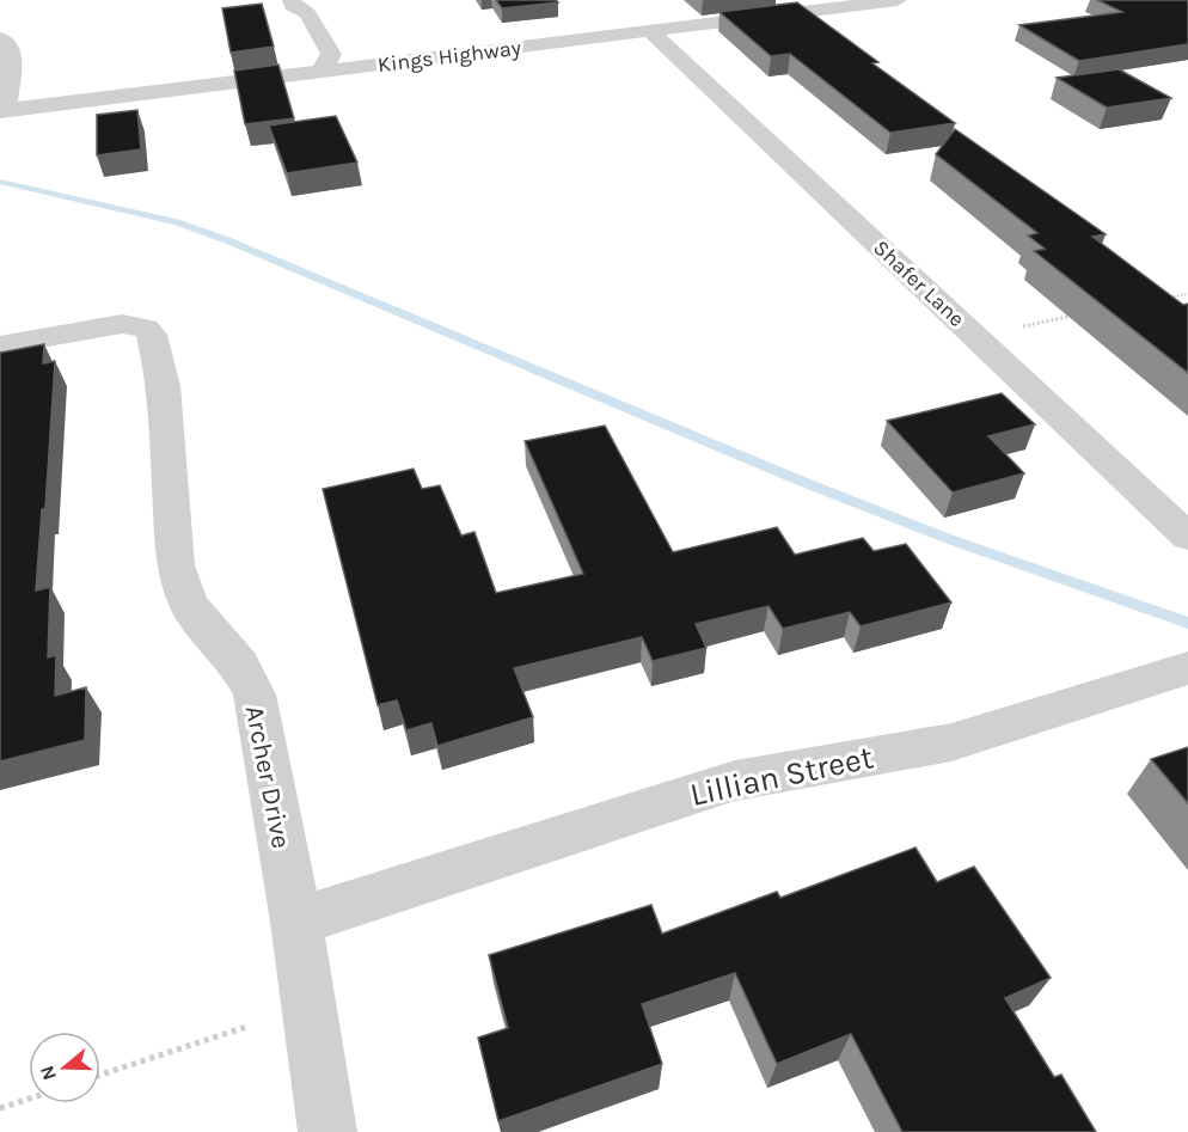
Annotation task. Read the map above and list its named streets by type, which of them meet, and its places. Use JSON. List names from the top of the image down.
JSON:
{
  "streets": {
    "street": [
      "Kings Highway",
      "Shafer Lane",
      "Lillian Street",
      "Archer Drive"
    ]
  },
  "crossings": [
    ["Kings Highway", "Shafer Lane"],
    ["Lillian Street", "Archer Drive"]
  ],
  "north": "left"
}
